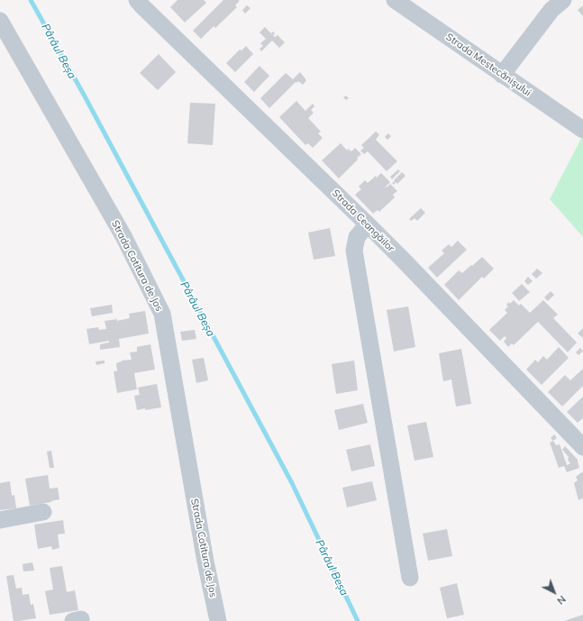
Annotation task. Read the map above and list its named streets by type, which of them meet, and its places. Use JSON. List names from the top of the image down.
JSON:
{
  "streets": {
    "street": ["Strada Mestecănișului", "Strada Ceangăilor", "Strada Cotitura de Jos"]
  },
  "water": ["Pârâul Beșa"],
  "north": "bottom right"
}
